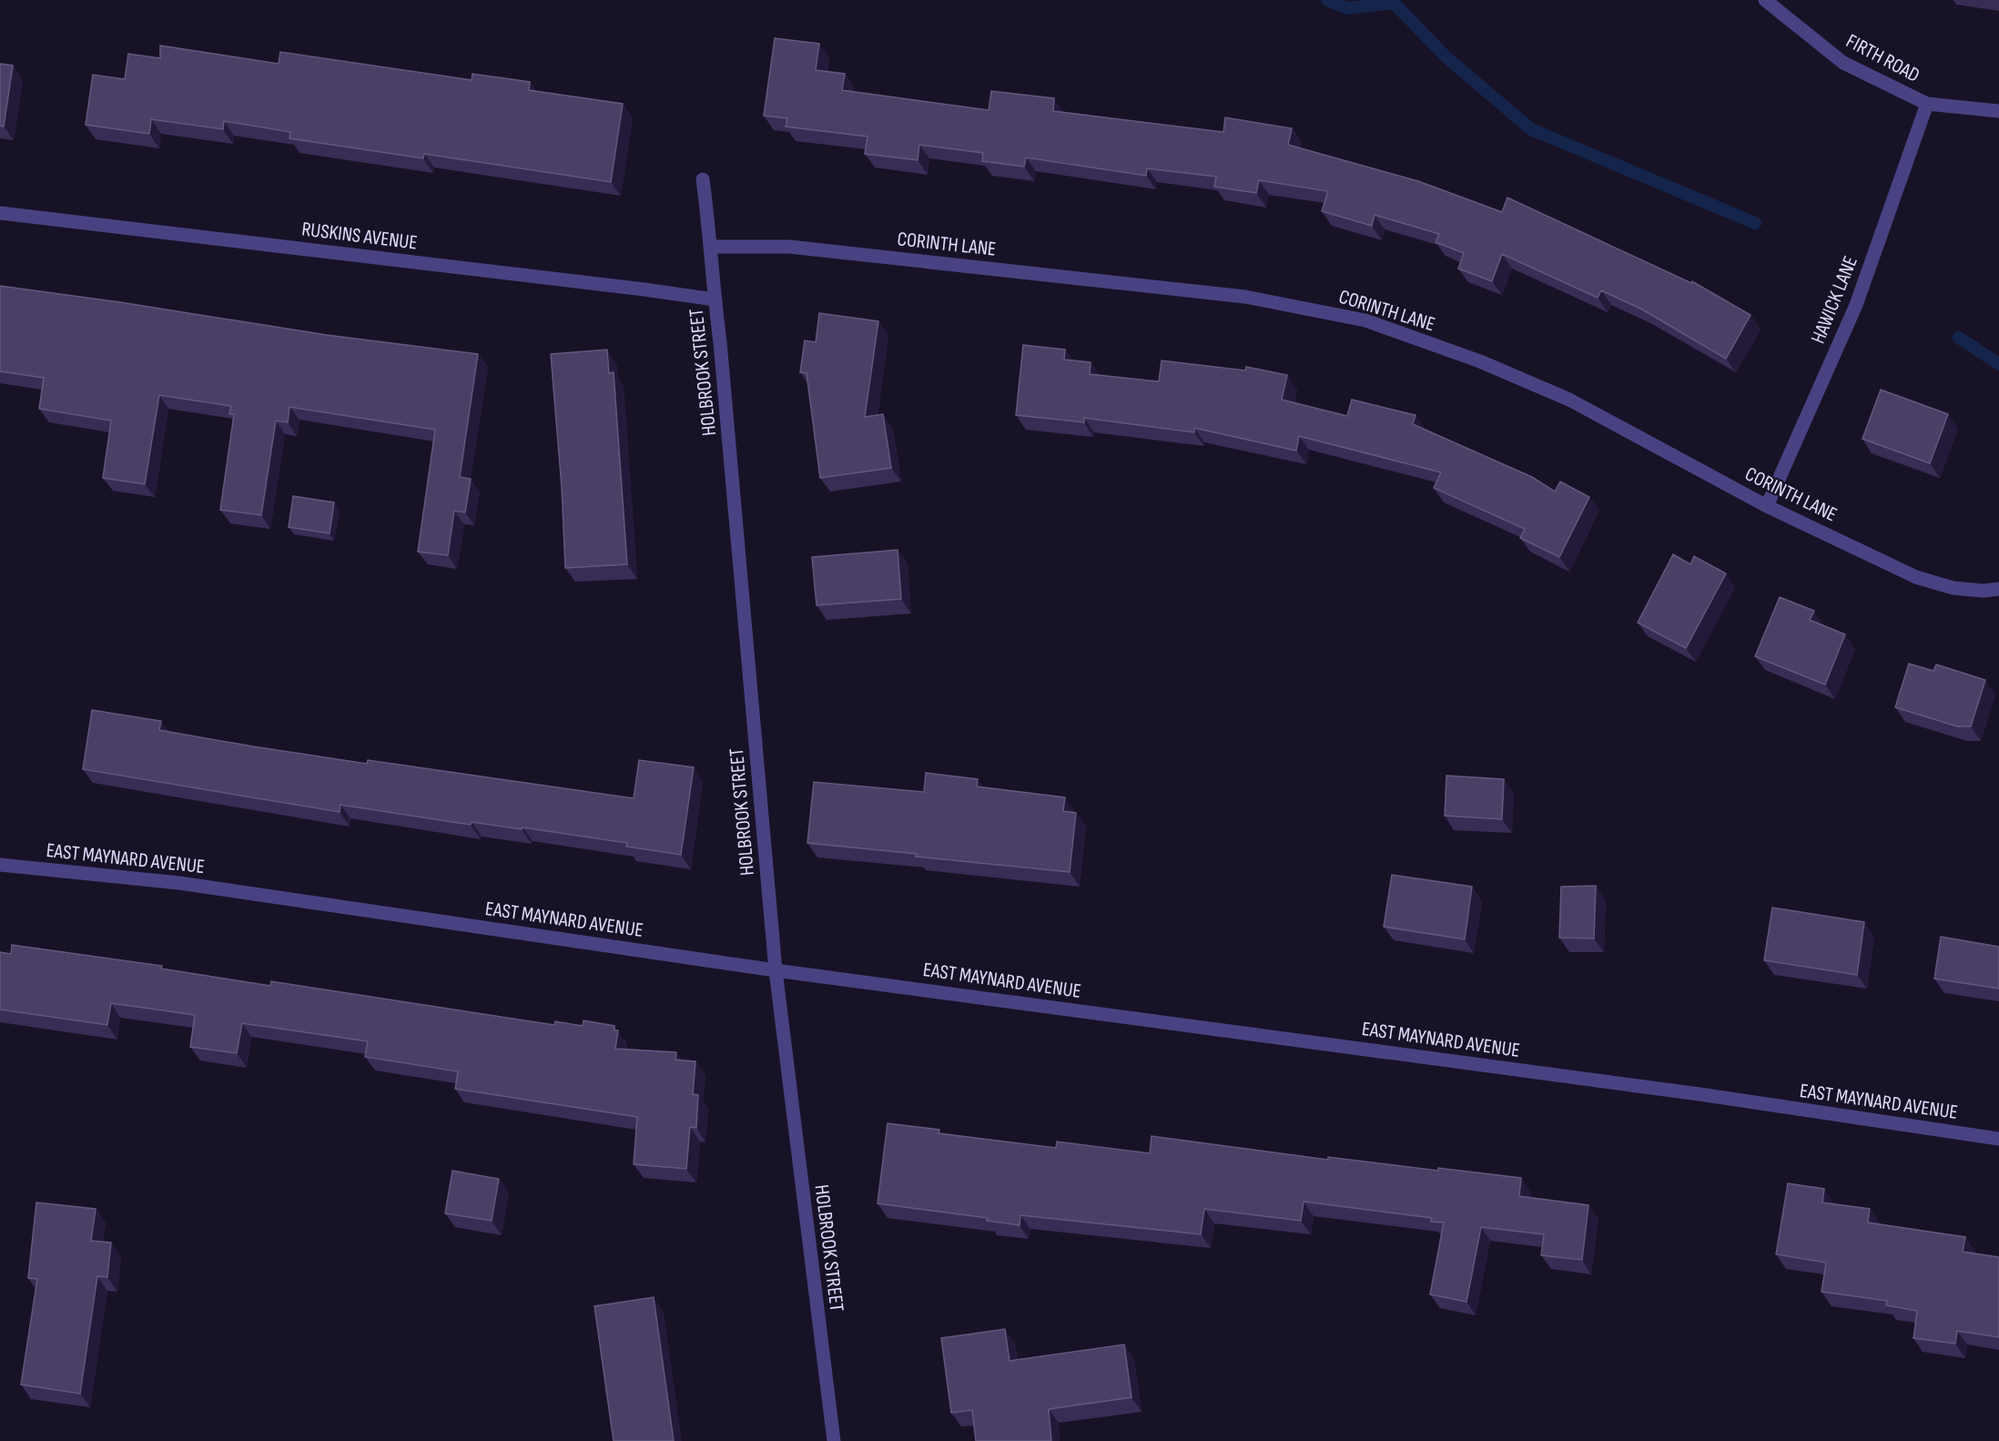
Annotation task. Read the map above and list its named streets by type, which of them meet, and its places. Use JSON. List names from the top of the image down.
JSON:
{
  "streets": {
    "street": [
      "FIRTH ROAD",
      "RUSKINS AVENUE",
      "CORINTH LANE",
      "HAWICK LANE",
      "HOLBROOK STREET",
      "EAST MAYNARD AVENUE"
    ]
  },
  "crossings": [
    ["FIRTH ROAD", "HAWICK LANE"],
    ["RUSKINS AVENUE", "HOLBROOK STREET"],
    ["CORINTH LANE", "HAWICK LANE"],
    ["CORINTH LANE", "HOLBROOK STREET"],
    ["HOLBROOK STREET", "EAST MAYNARD AVENUE"]
  ]
}
